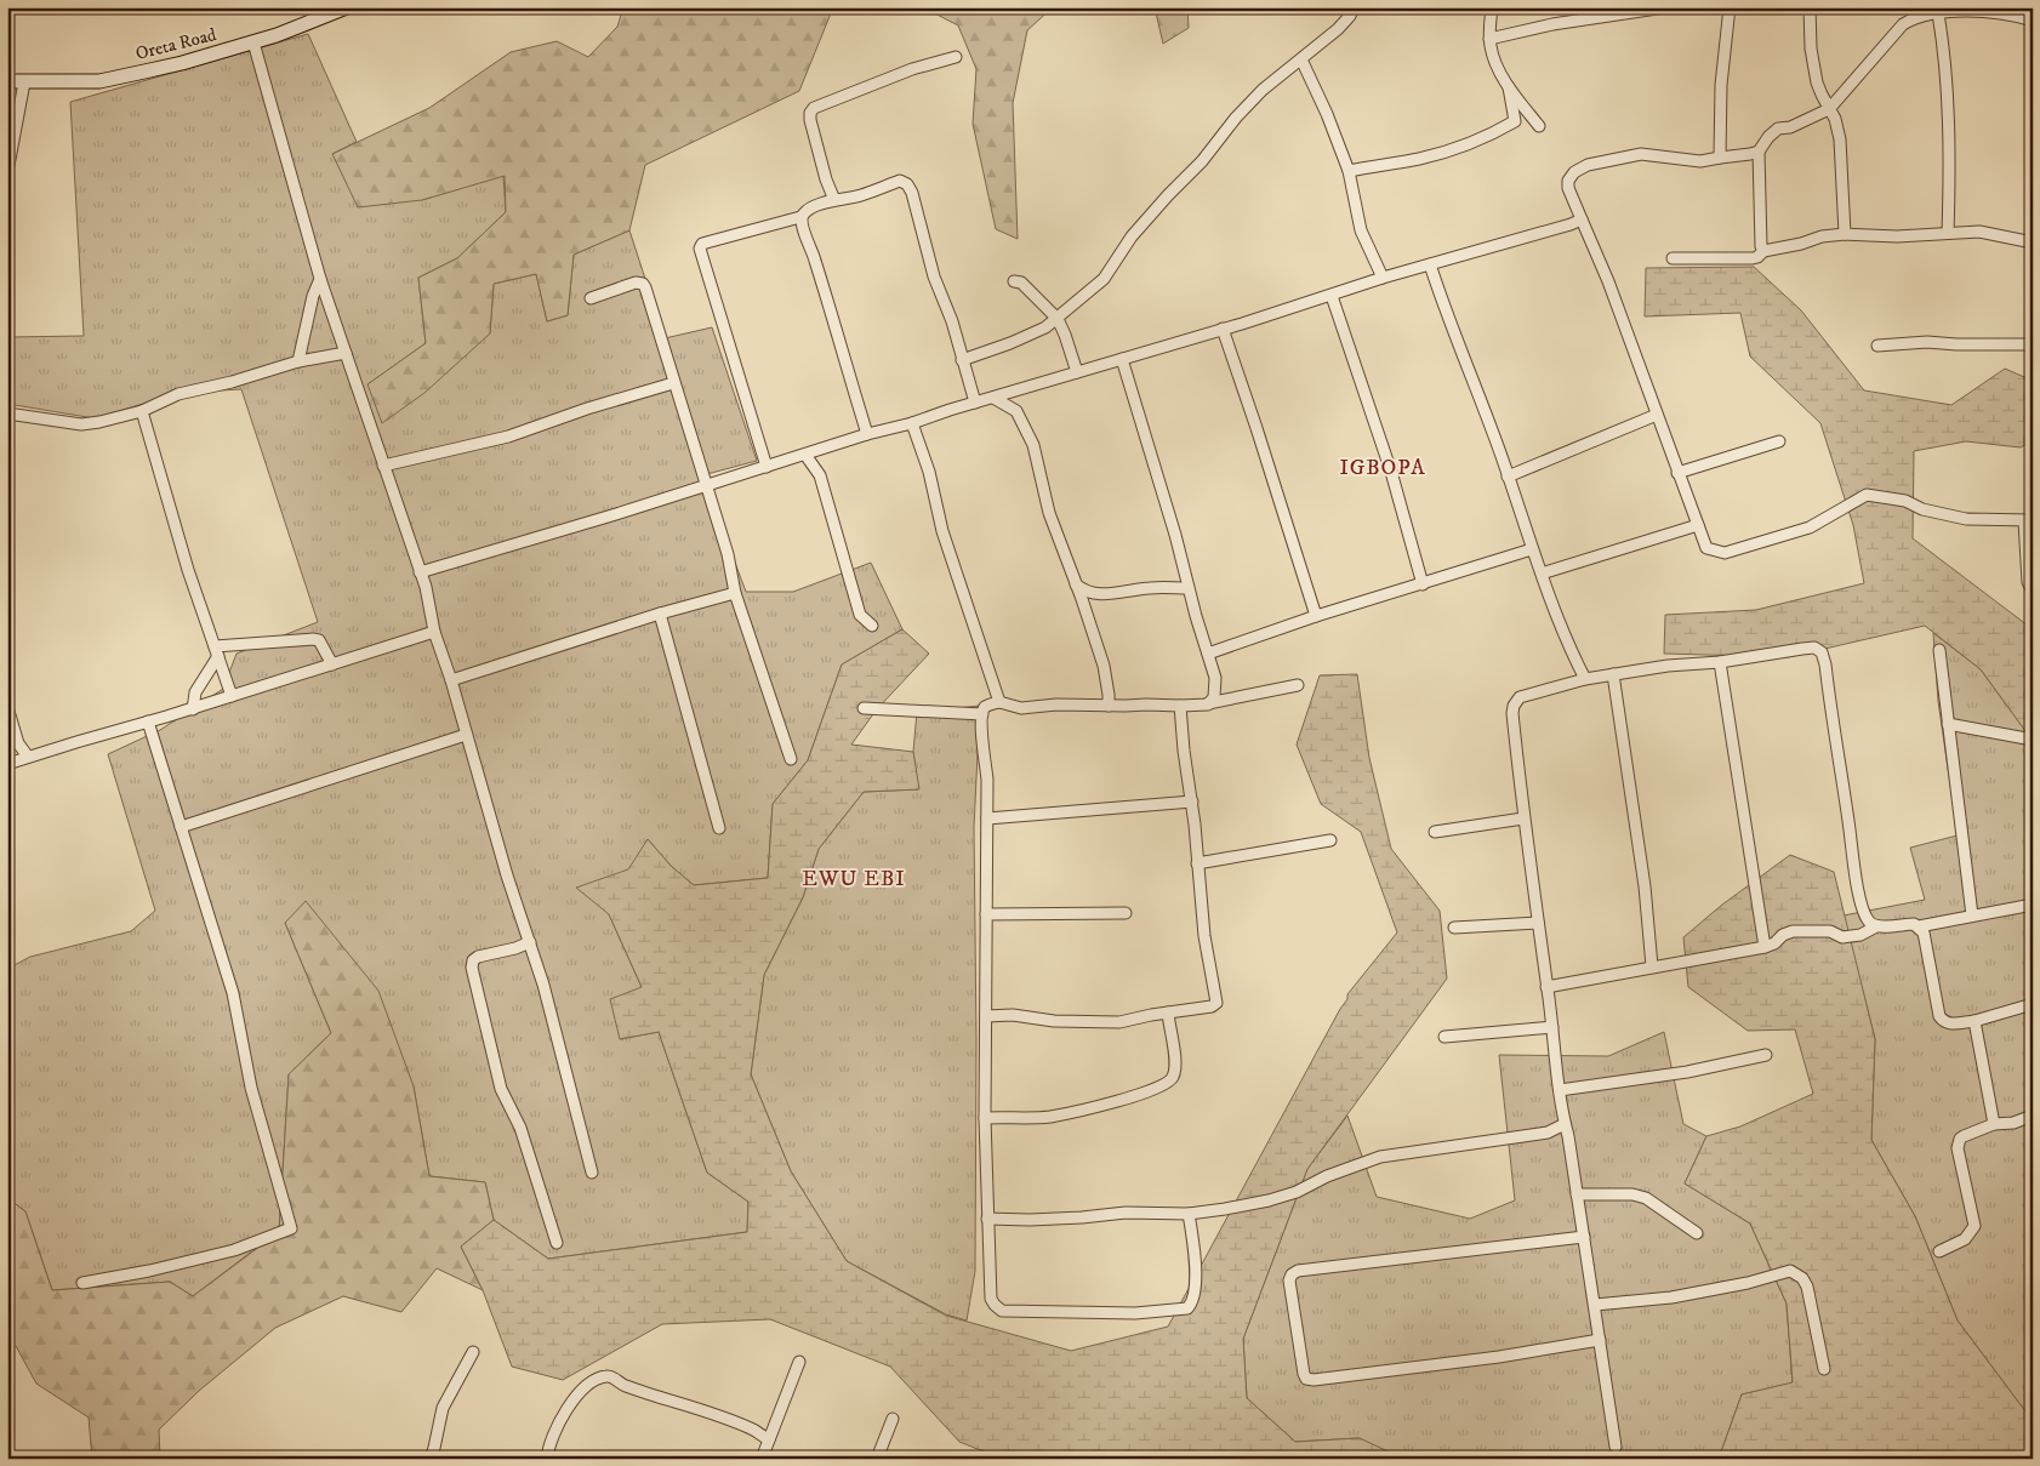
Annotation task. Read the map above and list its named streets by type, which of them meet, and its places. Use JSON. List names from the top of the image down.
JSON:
{
  "streets": {
    "street": ["Oreta Road"]
  },
  "districts": ["IGBOPA", "EWU EBI"]
}
